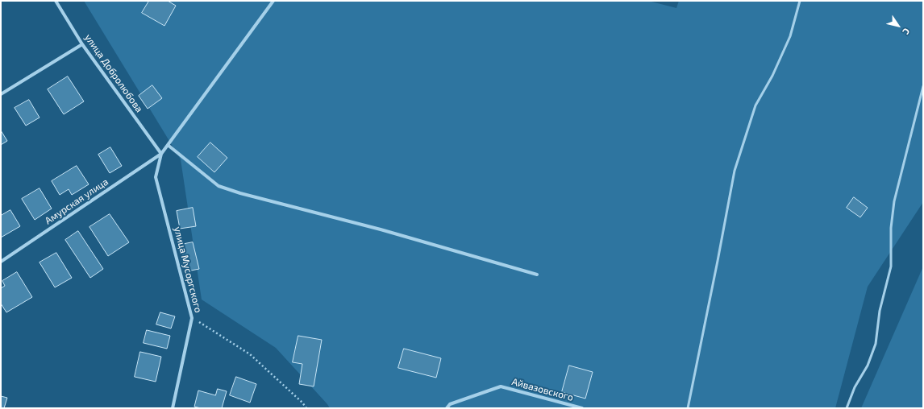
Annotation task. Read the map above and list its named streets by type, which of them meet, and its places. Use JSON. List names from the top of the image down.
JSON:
{
  "streets": {
    "street": [
      "улица Добролюбова",
      "Амурская улица",
      "улица Мусоргского",
      "Айвазовского"
    ]
  },
  "crossings": [
    ["улица Добролюбова", "Амурская улица"],
    ["улица Добролюбова", "улица Мусоргского"],
    ["Амурская улица", "улица Мусоргского"]
  ],
  "north": "bottom right"
}
